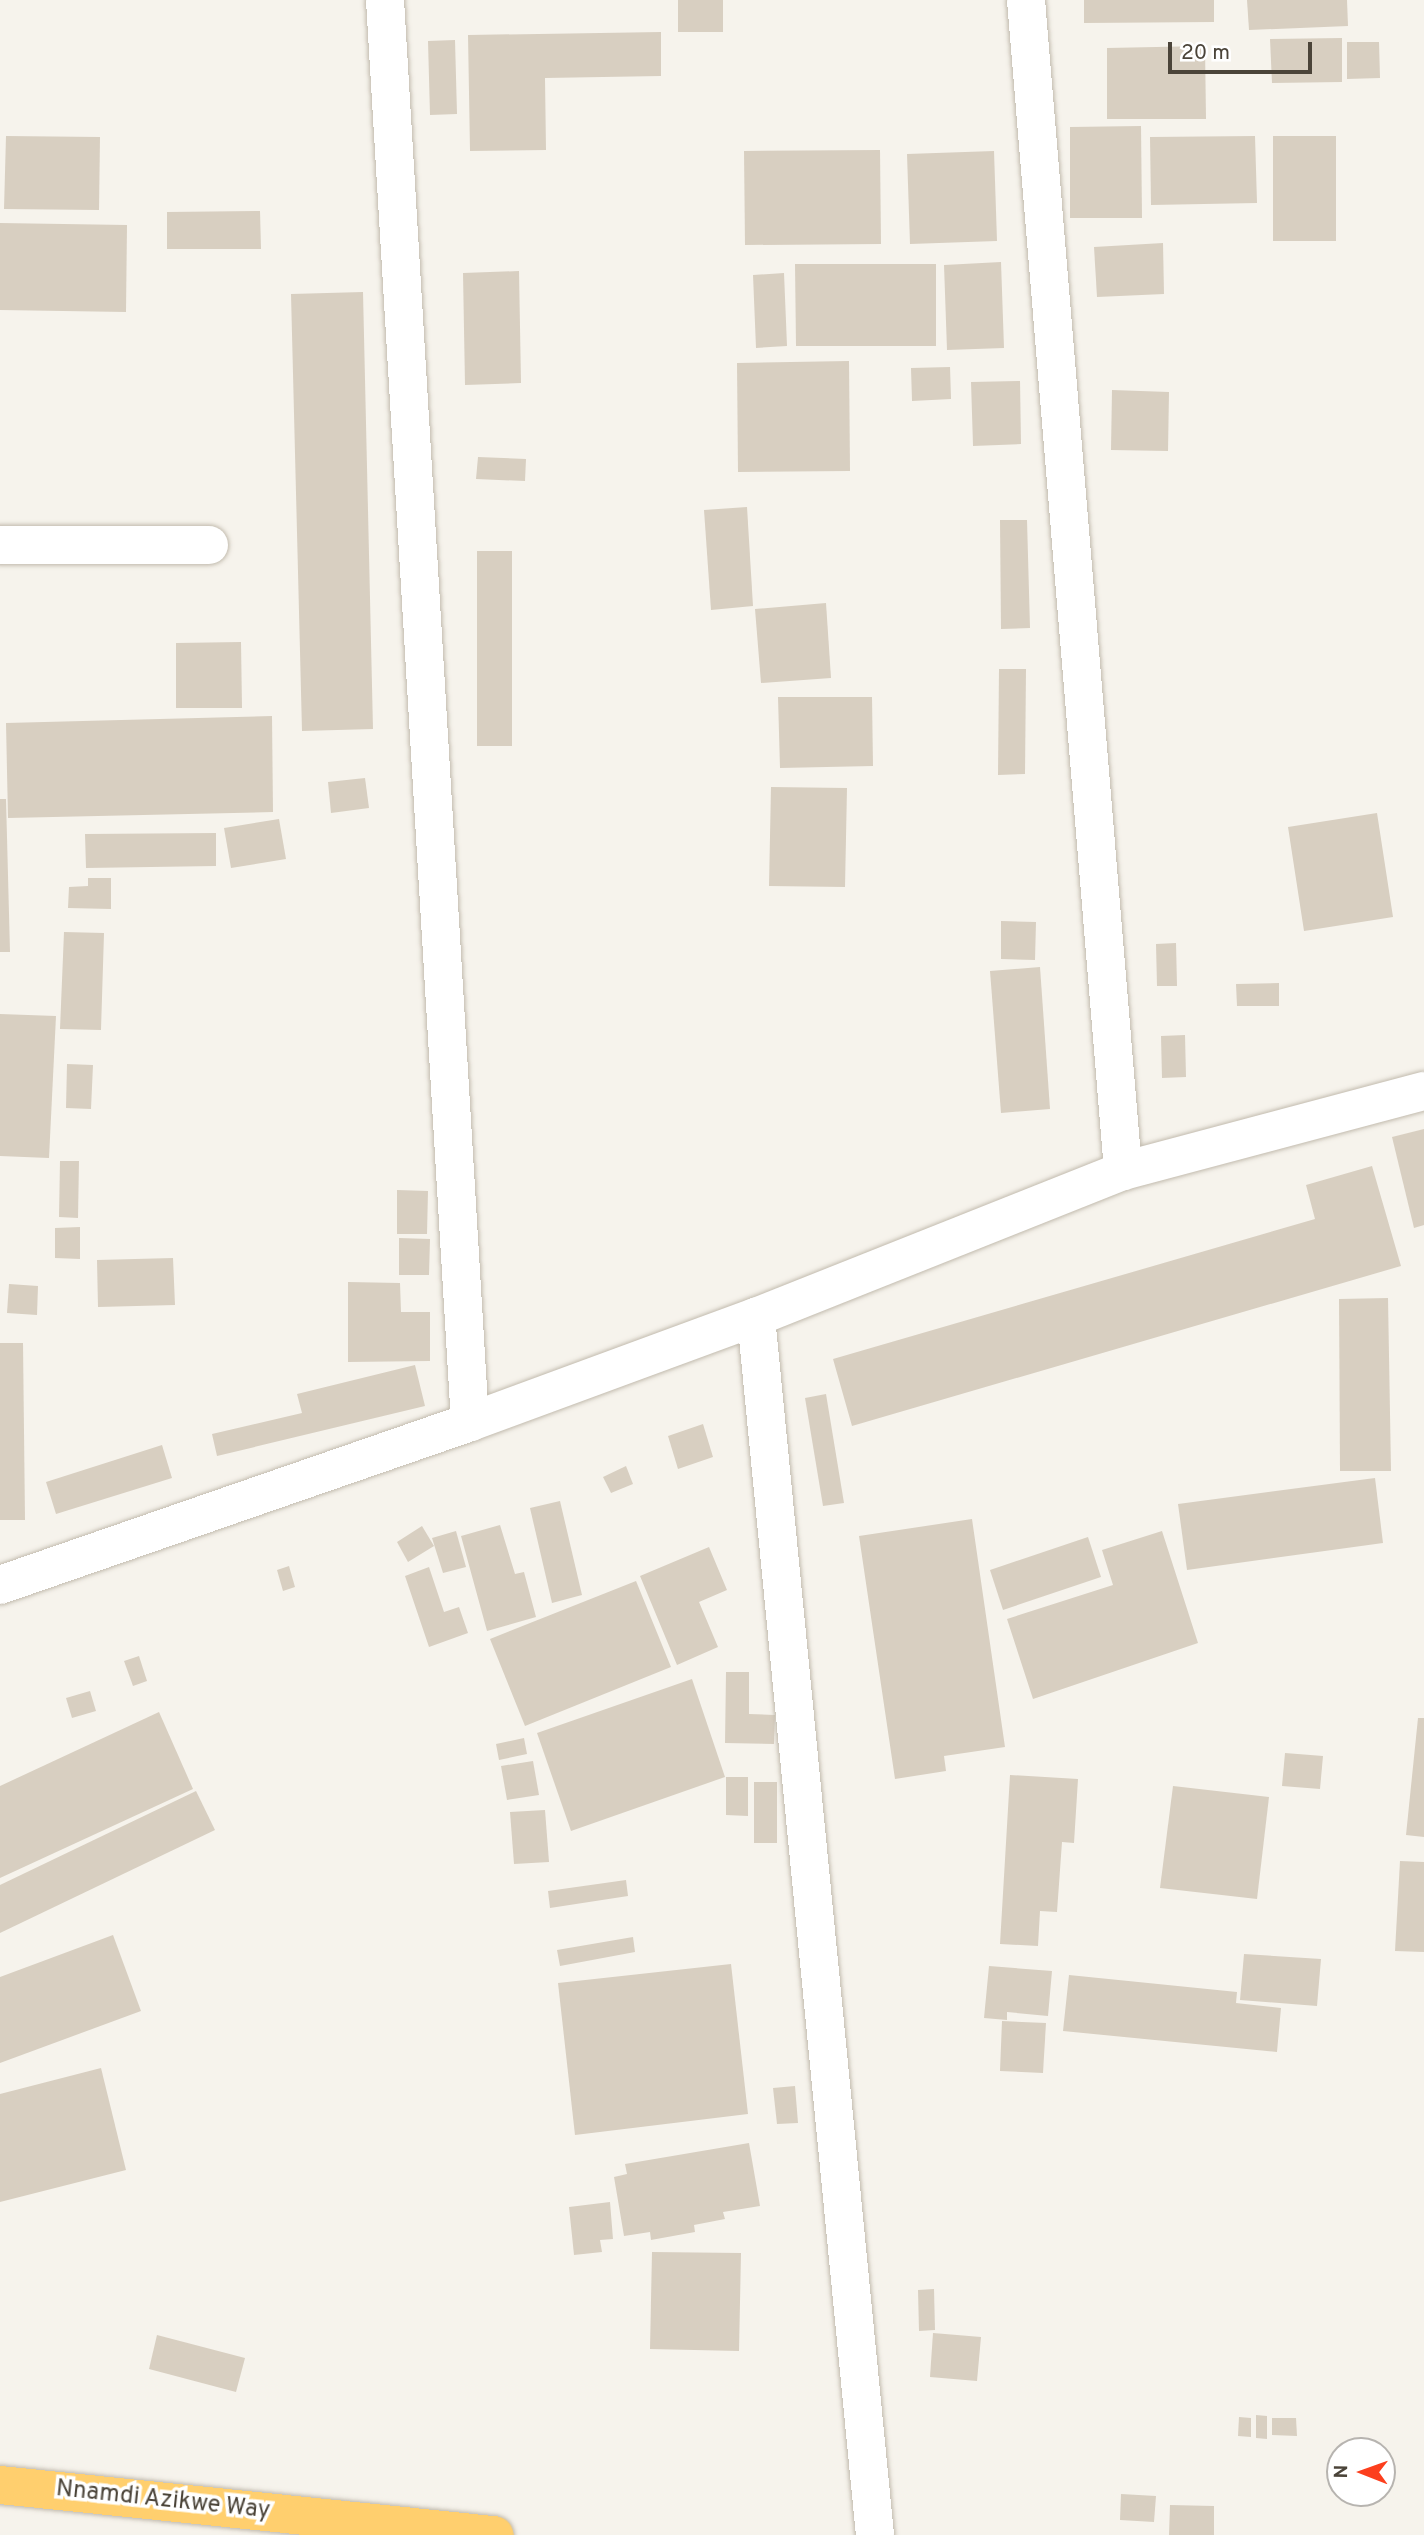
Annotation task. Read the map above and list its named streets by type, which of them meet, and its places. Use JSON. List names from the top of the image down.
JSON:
{
  "streets": {
    "highway": ["Nnamdi Azikwe Way"]
  },
  "scale_bar": "20 m",
  "north": "left"
}
